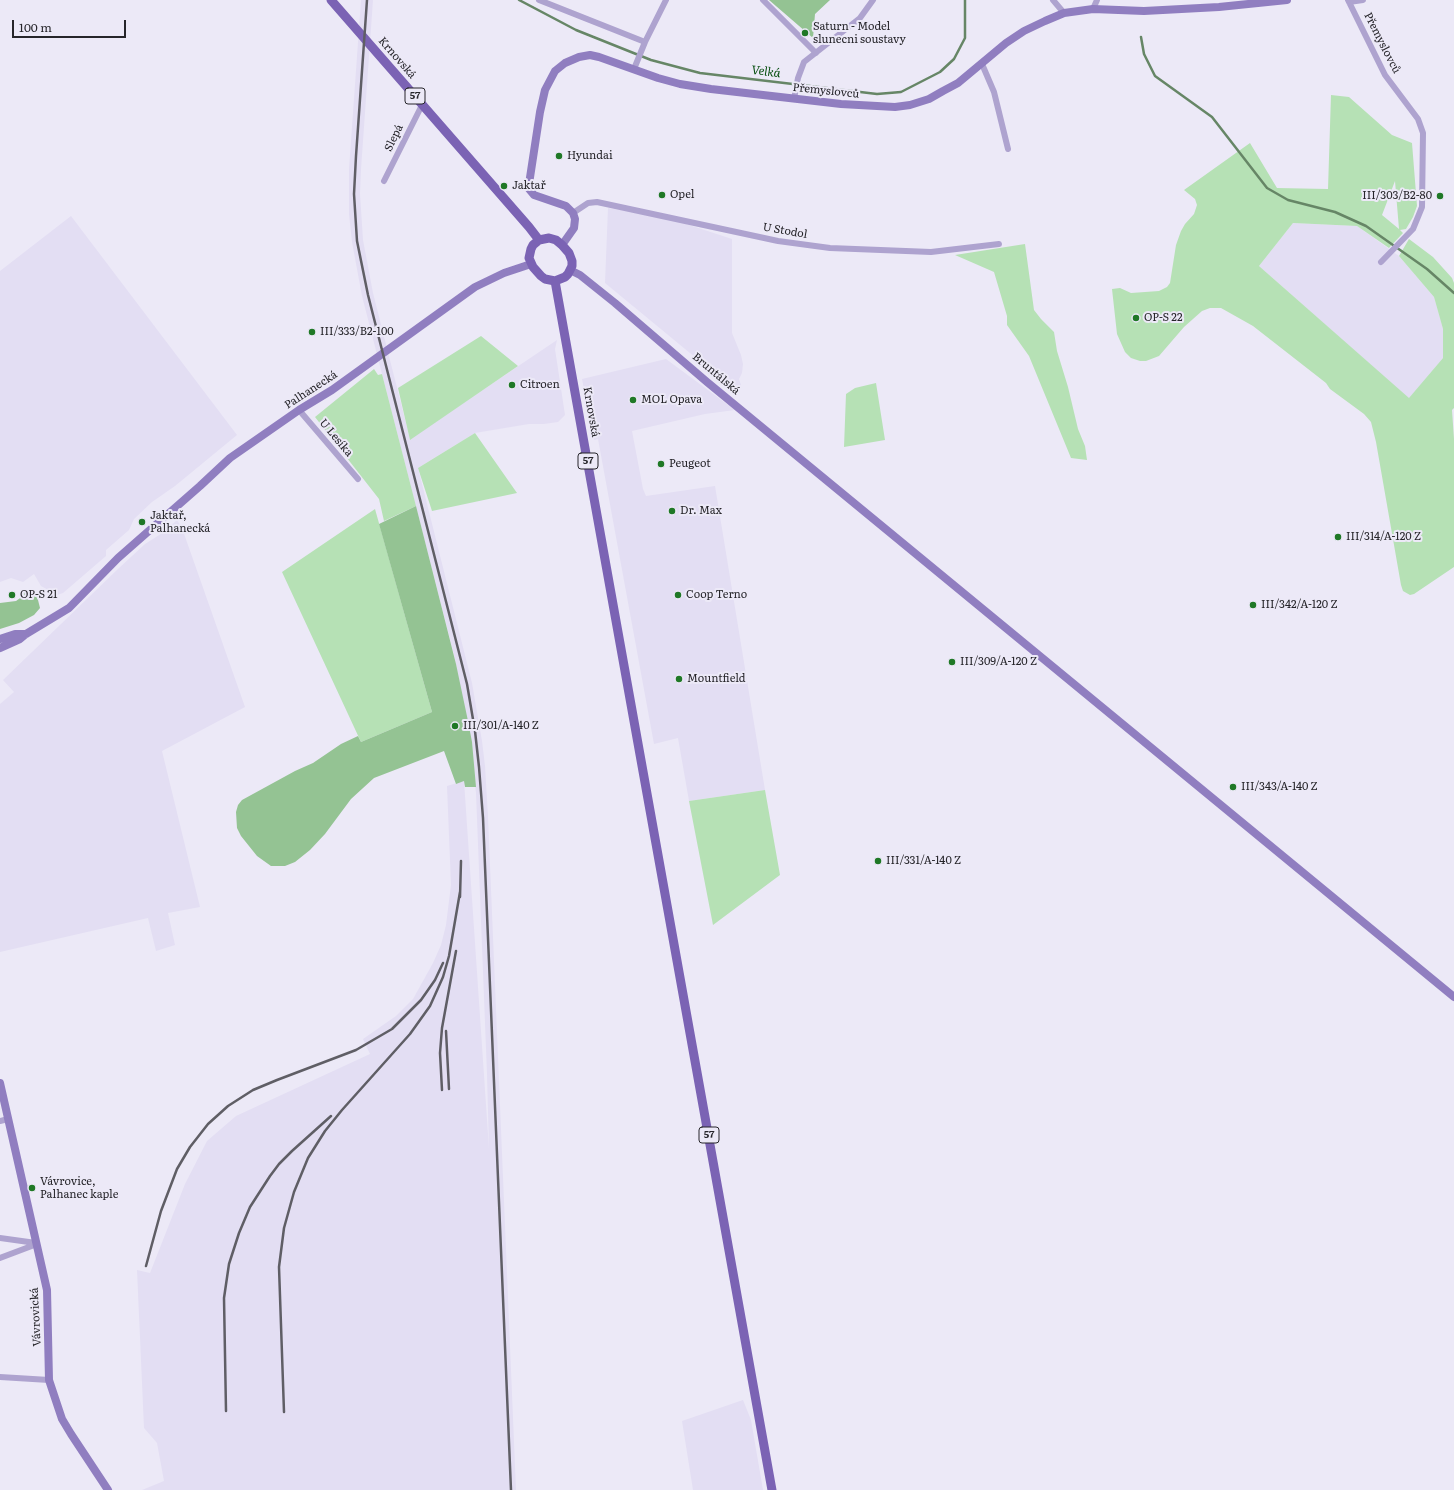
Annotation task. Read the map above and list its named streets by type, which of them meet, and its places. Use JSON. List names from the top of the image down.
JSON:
{
  "streets": {
    "main road": ["Krnovská", "57"],
    "street": [
      "Přemyslovců",
      "Slepá",
      "U Stodol",
      "Bruntálská",
      "Palhanecká",
      "U Lesíka",
      "Vávrovická"
    ]
  },
  "crossings": [
    ["Přemyslovců", "U Stodol"],
    ["Krnovská", "Slepá"],
    ["Krnovská", "Bruntálská"],
    ["Krnovská", "Palhanecká"],
    ["Bruntálská", "Palhanecká"],
    ["Palhanecká", "U Lesíka"]
  ],
  "water": ["Velká"],
  "places": [
    "Saturn - Model slunecni soustavy",
    "Hyundai",
    "Jaktař",
    "Opel",
    "III/303/B2-80",
    "OP-S 22",
    "III/333/B2-100",
    "Citroen",
    "MOL Opava",
    "Peugeot",
    "Dr. Max",
    "Jaktař, Palhanecká",
    "III/314/A-120 Z",
    "OP-S 21",
    "Coop Terno",
    "III/342/A-120 Z",
    "III/309/A-120 Z",
    "Mountfield",
    "III/301/A-140 Z",
    "III/343/A-140 Z",
    "III/331/A-140 Z",
    "Vávrovice, Palhanec kaple"
  ],
  "scale_bar": "100 m"
}
